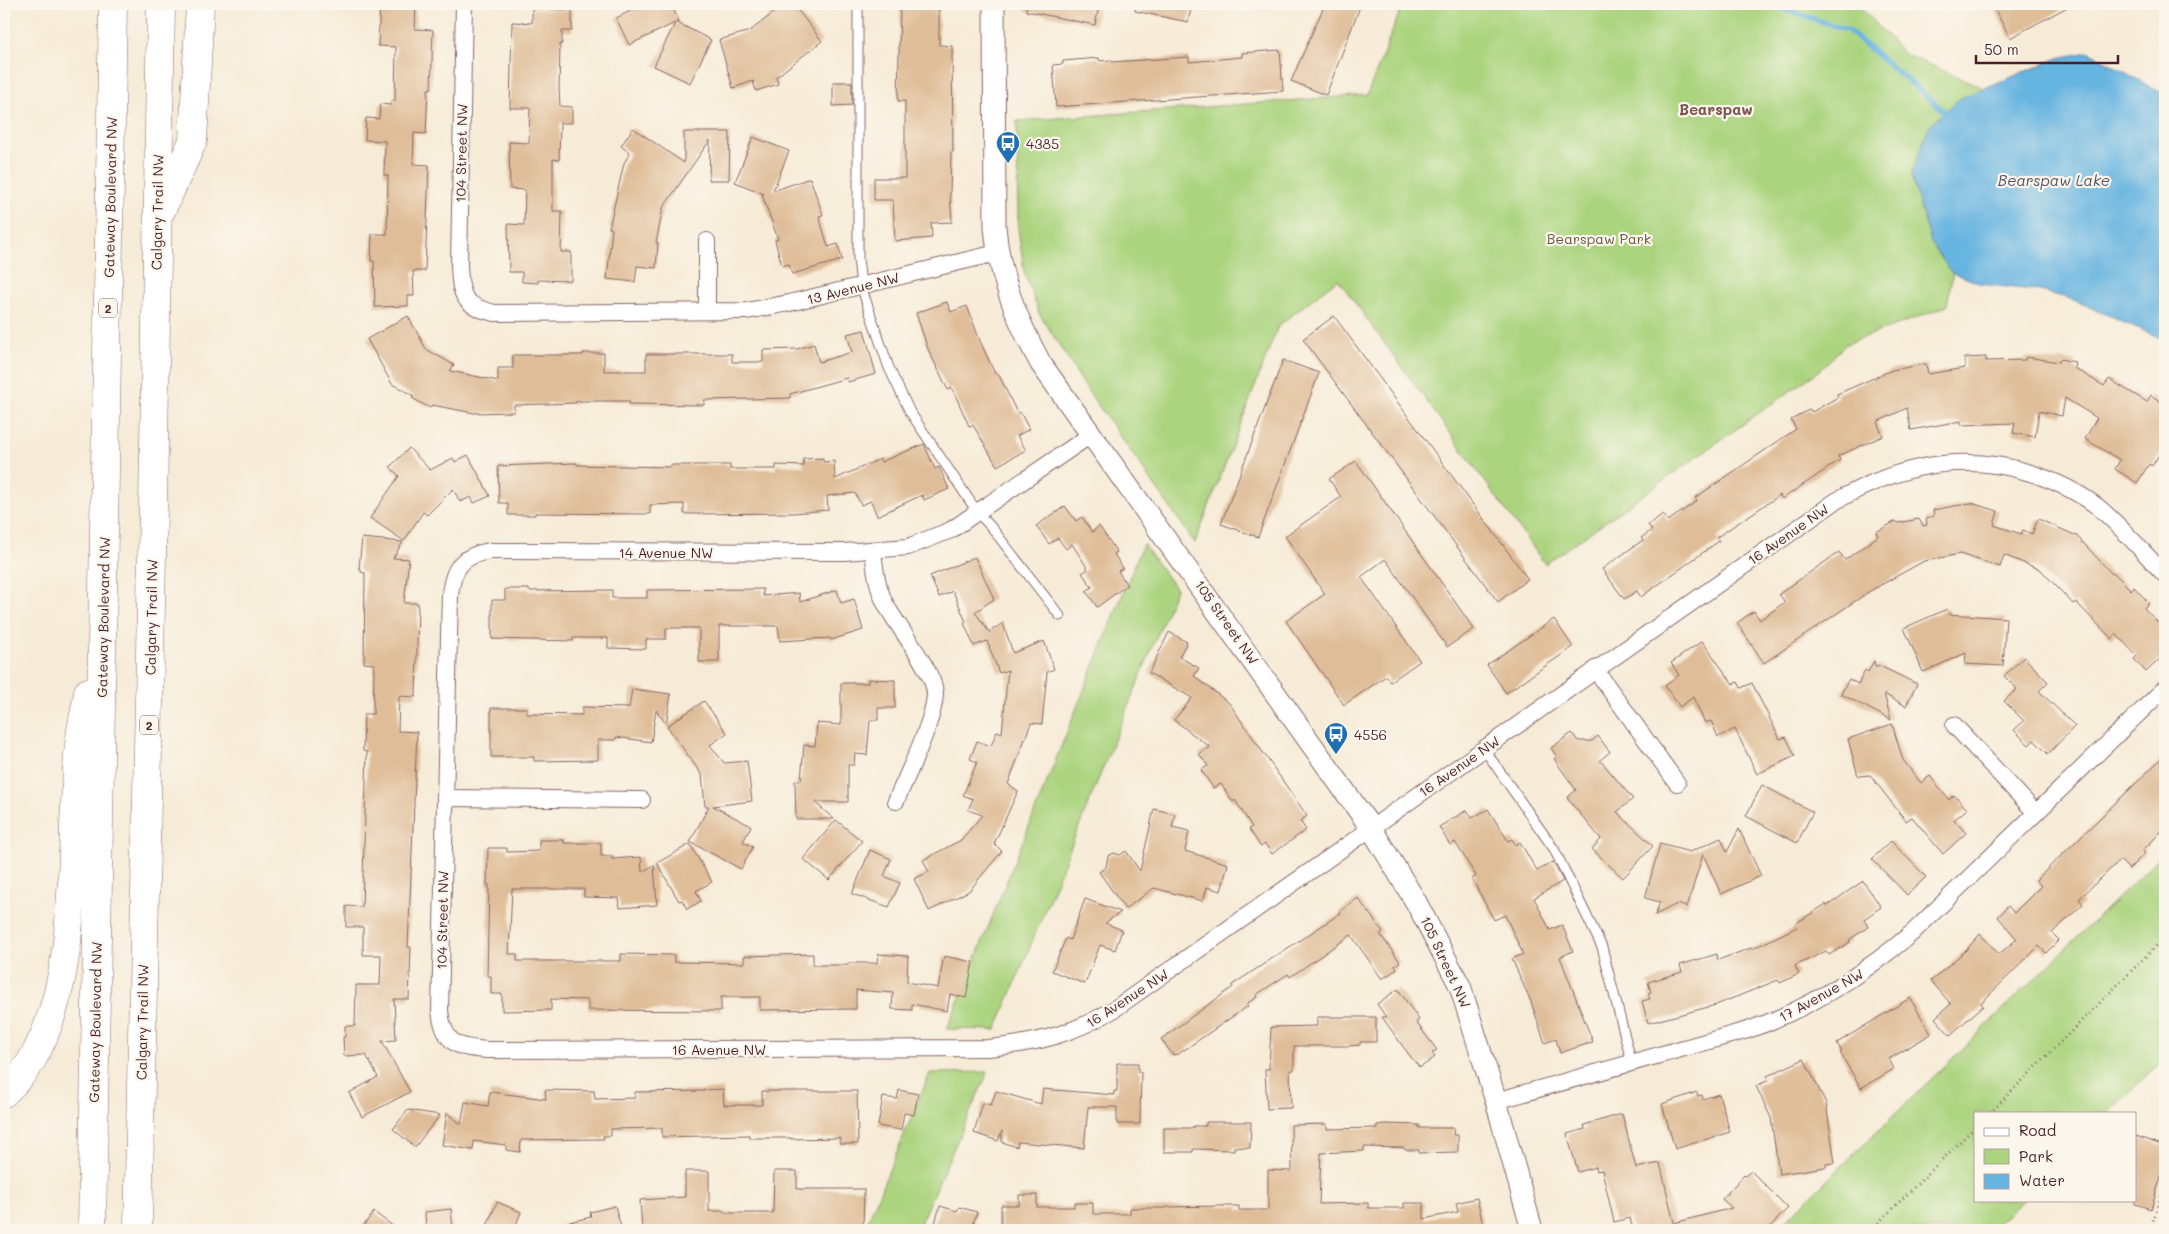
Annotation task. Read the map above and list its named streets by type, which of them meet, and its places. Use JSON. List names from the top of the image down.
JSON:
{
  "streets": {
    "highway": ["Gateway Boulevard NW", "Calgary Trail NW", "2"],
    "street": [
      "104 Street NW",
      "13 Avenue NW",
      "16 Avenue NW",
      "14 Avenue NW",
      "105 Street NW",
      "17 Avenue NW"
    ]
  },
  "crossings": [
    ["104 Street NW", "13 Avenue NW"],
    ["104 Street NW", "16 Avenue NW"],
    ["104 Street NW", "14 Avenue NW"],
    ["13 Avenue NW", "105 Street NW"],
    ["16 Avenue NW", "105 Street NW"],
    ["14 Avenue NW", "105 Street NW"],
    ["105 Street NW", "17 Avenue NW"]
  ],
  "districts": ["Bearspaw"],
  "water": ["Bearspaw Lake"],
  "parks": ["Bearspaw Park"],
  "places": {
    "bus stop": ["4385", "4556"]
  },
  "legend": ["Road", "Park", "Water"],
  "scale_bar": "50 m"
}
